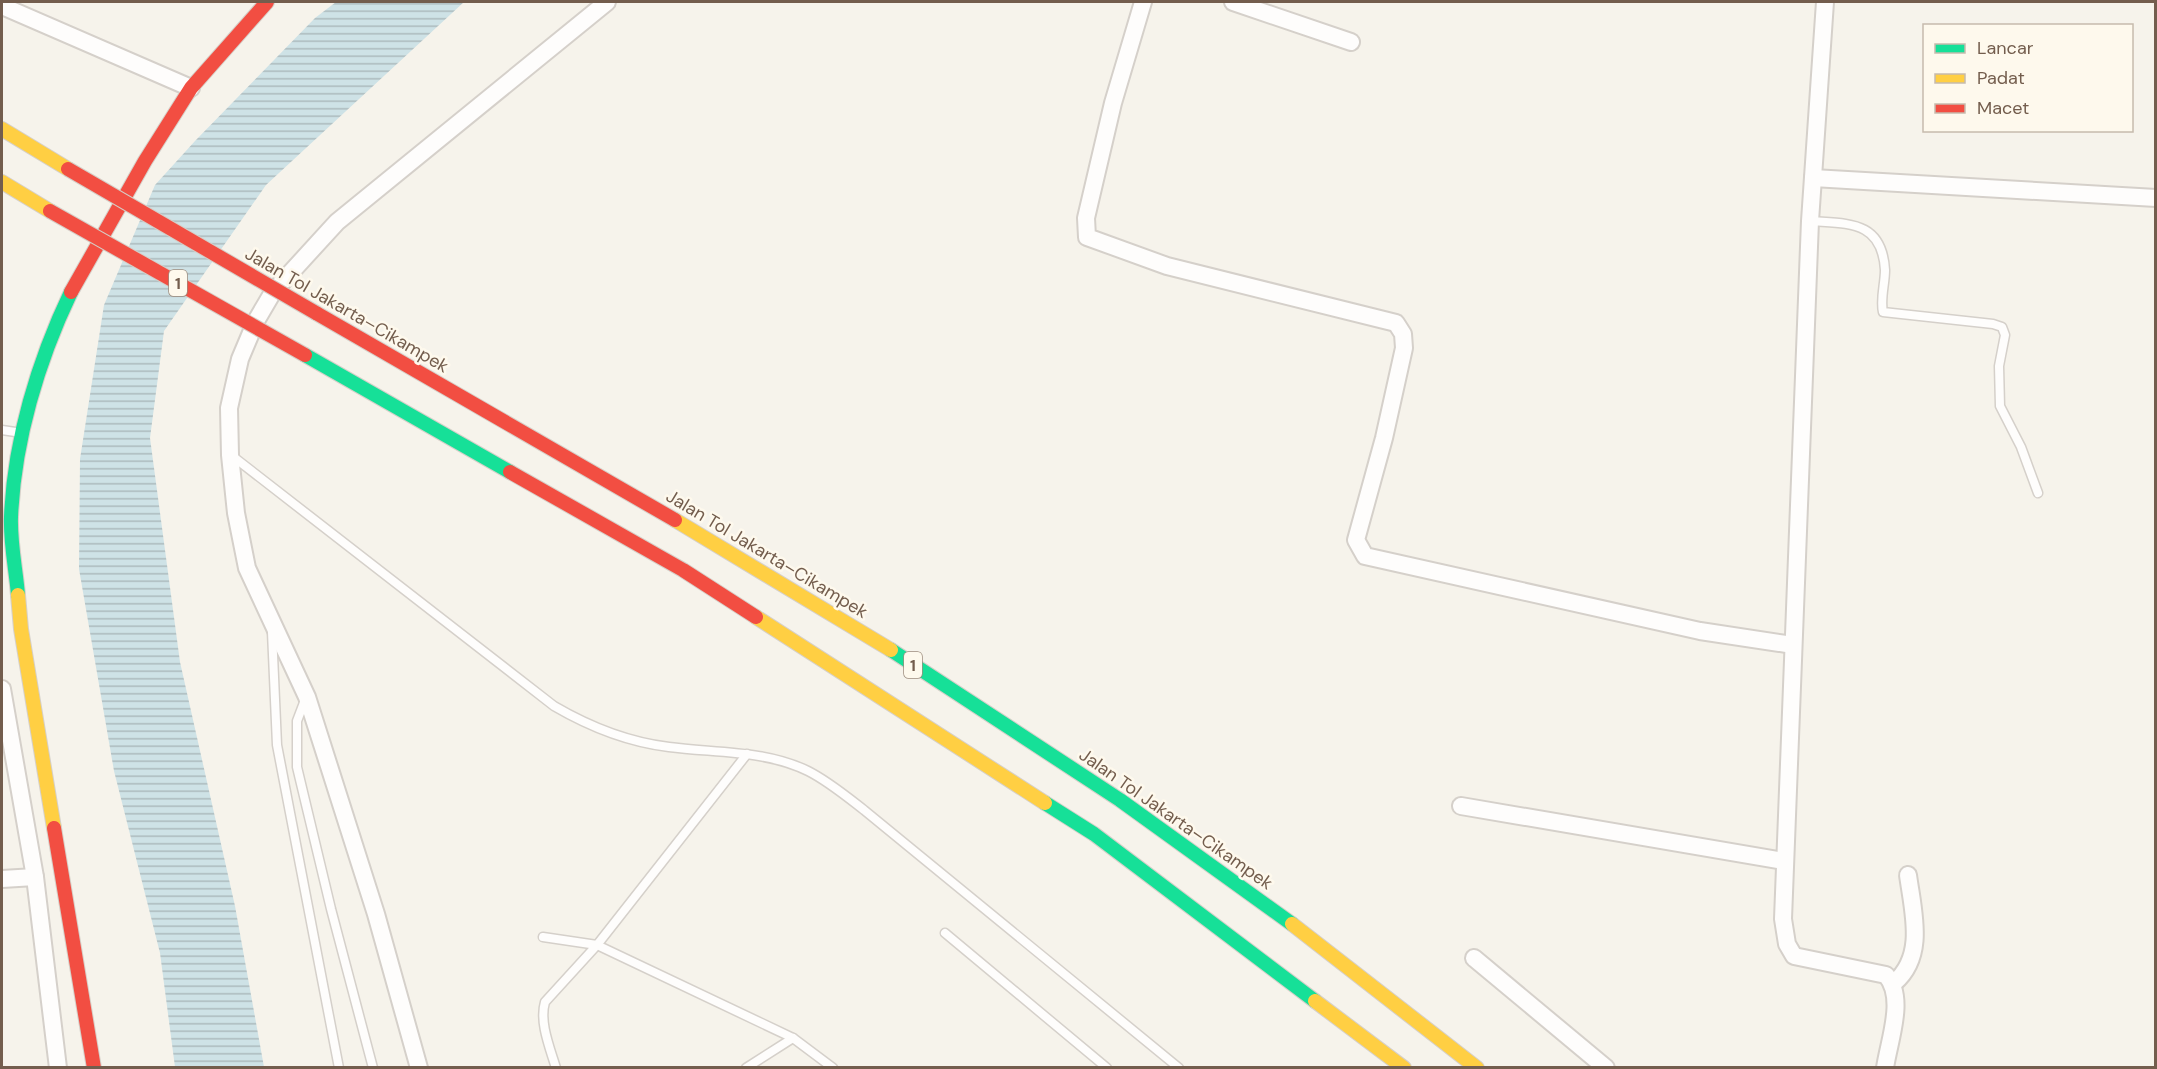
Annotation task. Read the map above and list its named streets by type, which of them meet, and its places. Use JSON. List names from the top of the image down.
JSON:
{
  "streets": {
    "main road": ["1", "Jalan Tol Jakarta–Cikampek"]
  },
  "legend": ["Lancar", "Padat", "Macet"]
}
